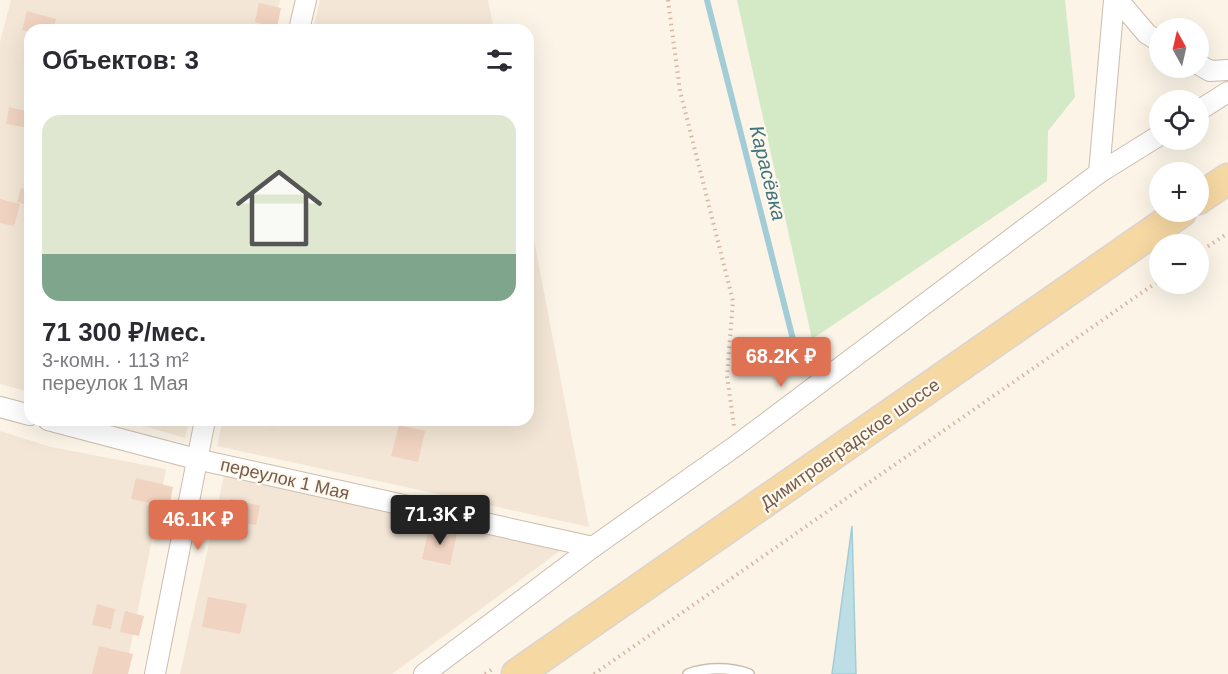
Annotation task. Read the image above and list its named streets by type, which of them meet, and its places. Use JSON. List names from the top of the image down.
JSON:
{
  "streets": {
    "main road": ["Димитровградское шоссе"],
    "street": ["переулок 1 Мая"]
  },
  "water": ["Карасёвка"],
  "north": "top",
  "page": {
    "map_buttons": ["+", "−"],
    "heading": "Объектов: 3",
    "list": [
      {
        "name": "71 300 ₽/мес.",
        "note": "3-комн. · 113 m² · переулок 1 Мая"
      }
    ],
    "price": ["68.2K ₽", "71.3K ₽", "46.1K ₽"]
  }
}
